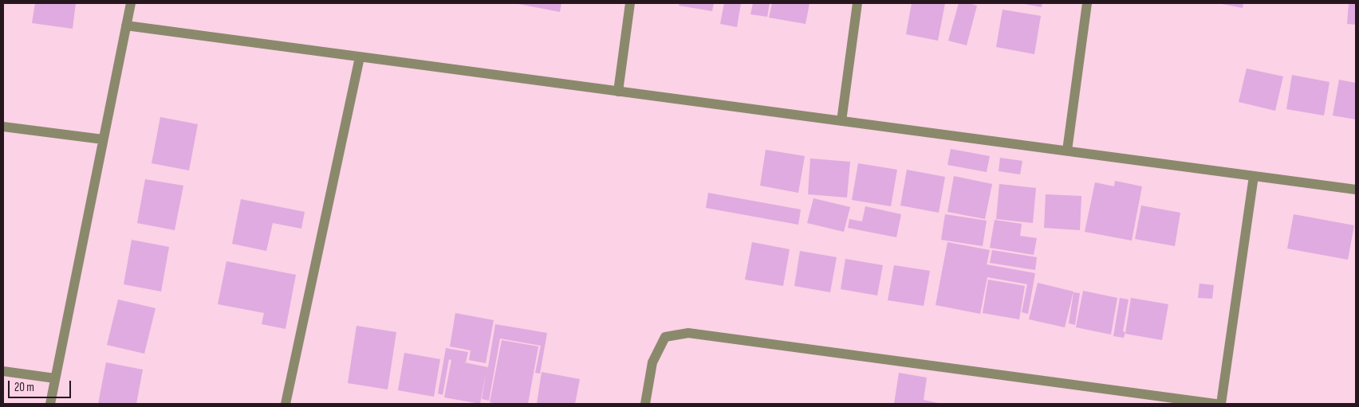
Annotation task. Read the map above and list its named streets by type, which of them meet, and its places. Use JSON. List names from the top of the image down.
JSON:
{
  "scale_bar": "20 m"
}
